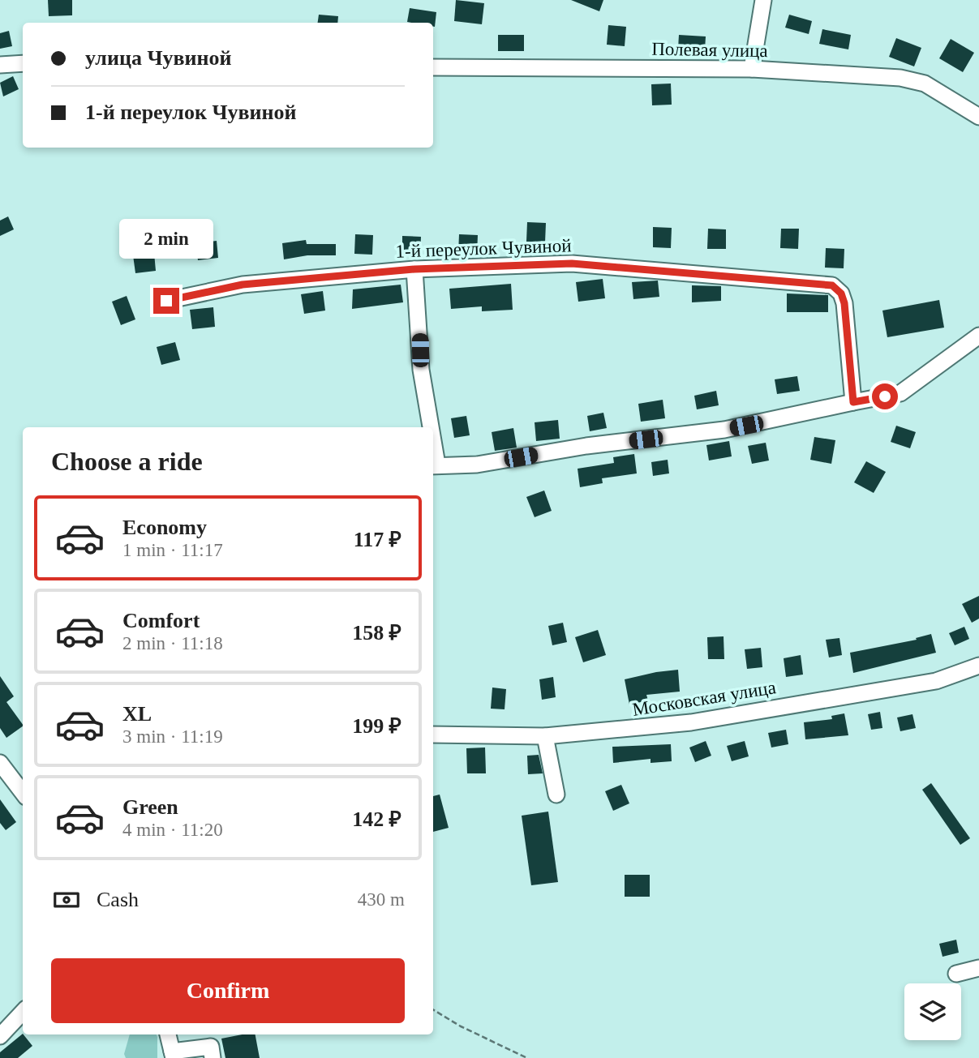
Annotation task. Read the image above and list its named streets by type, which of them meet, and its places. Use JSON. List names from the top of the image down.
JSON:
{
  "streets": {
    "street": ["Полевая улица", "1-й переулок Чувиной", "Московская улица"]
  },
  "page": {
    "banner": ["улица Чувиной", "1-й переулок Чувиной"],
    "bubble": "2 min",
    "heading": "Choose a ride",
    "list": [
      {
        "name": "Economy",
        "note": "1 min · 11:17",
        "value": "117 ₽"
      },
      {
        "name": "Comfort",
        "note": "2 min · 11:18",
        "value": "158 ₽"
      },
      {
        "name": "XL",
        "note": "3 min · 11:19",
        "value": "199 ₽"
      },
      {
        "name": "Green",
        "note": "4 min · 11:20",
        "value": "142 ₽"
      }
    ],
    "pay": ["Cash", "430 m"],
    "buttons": "Confirm"
  }
}
